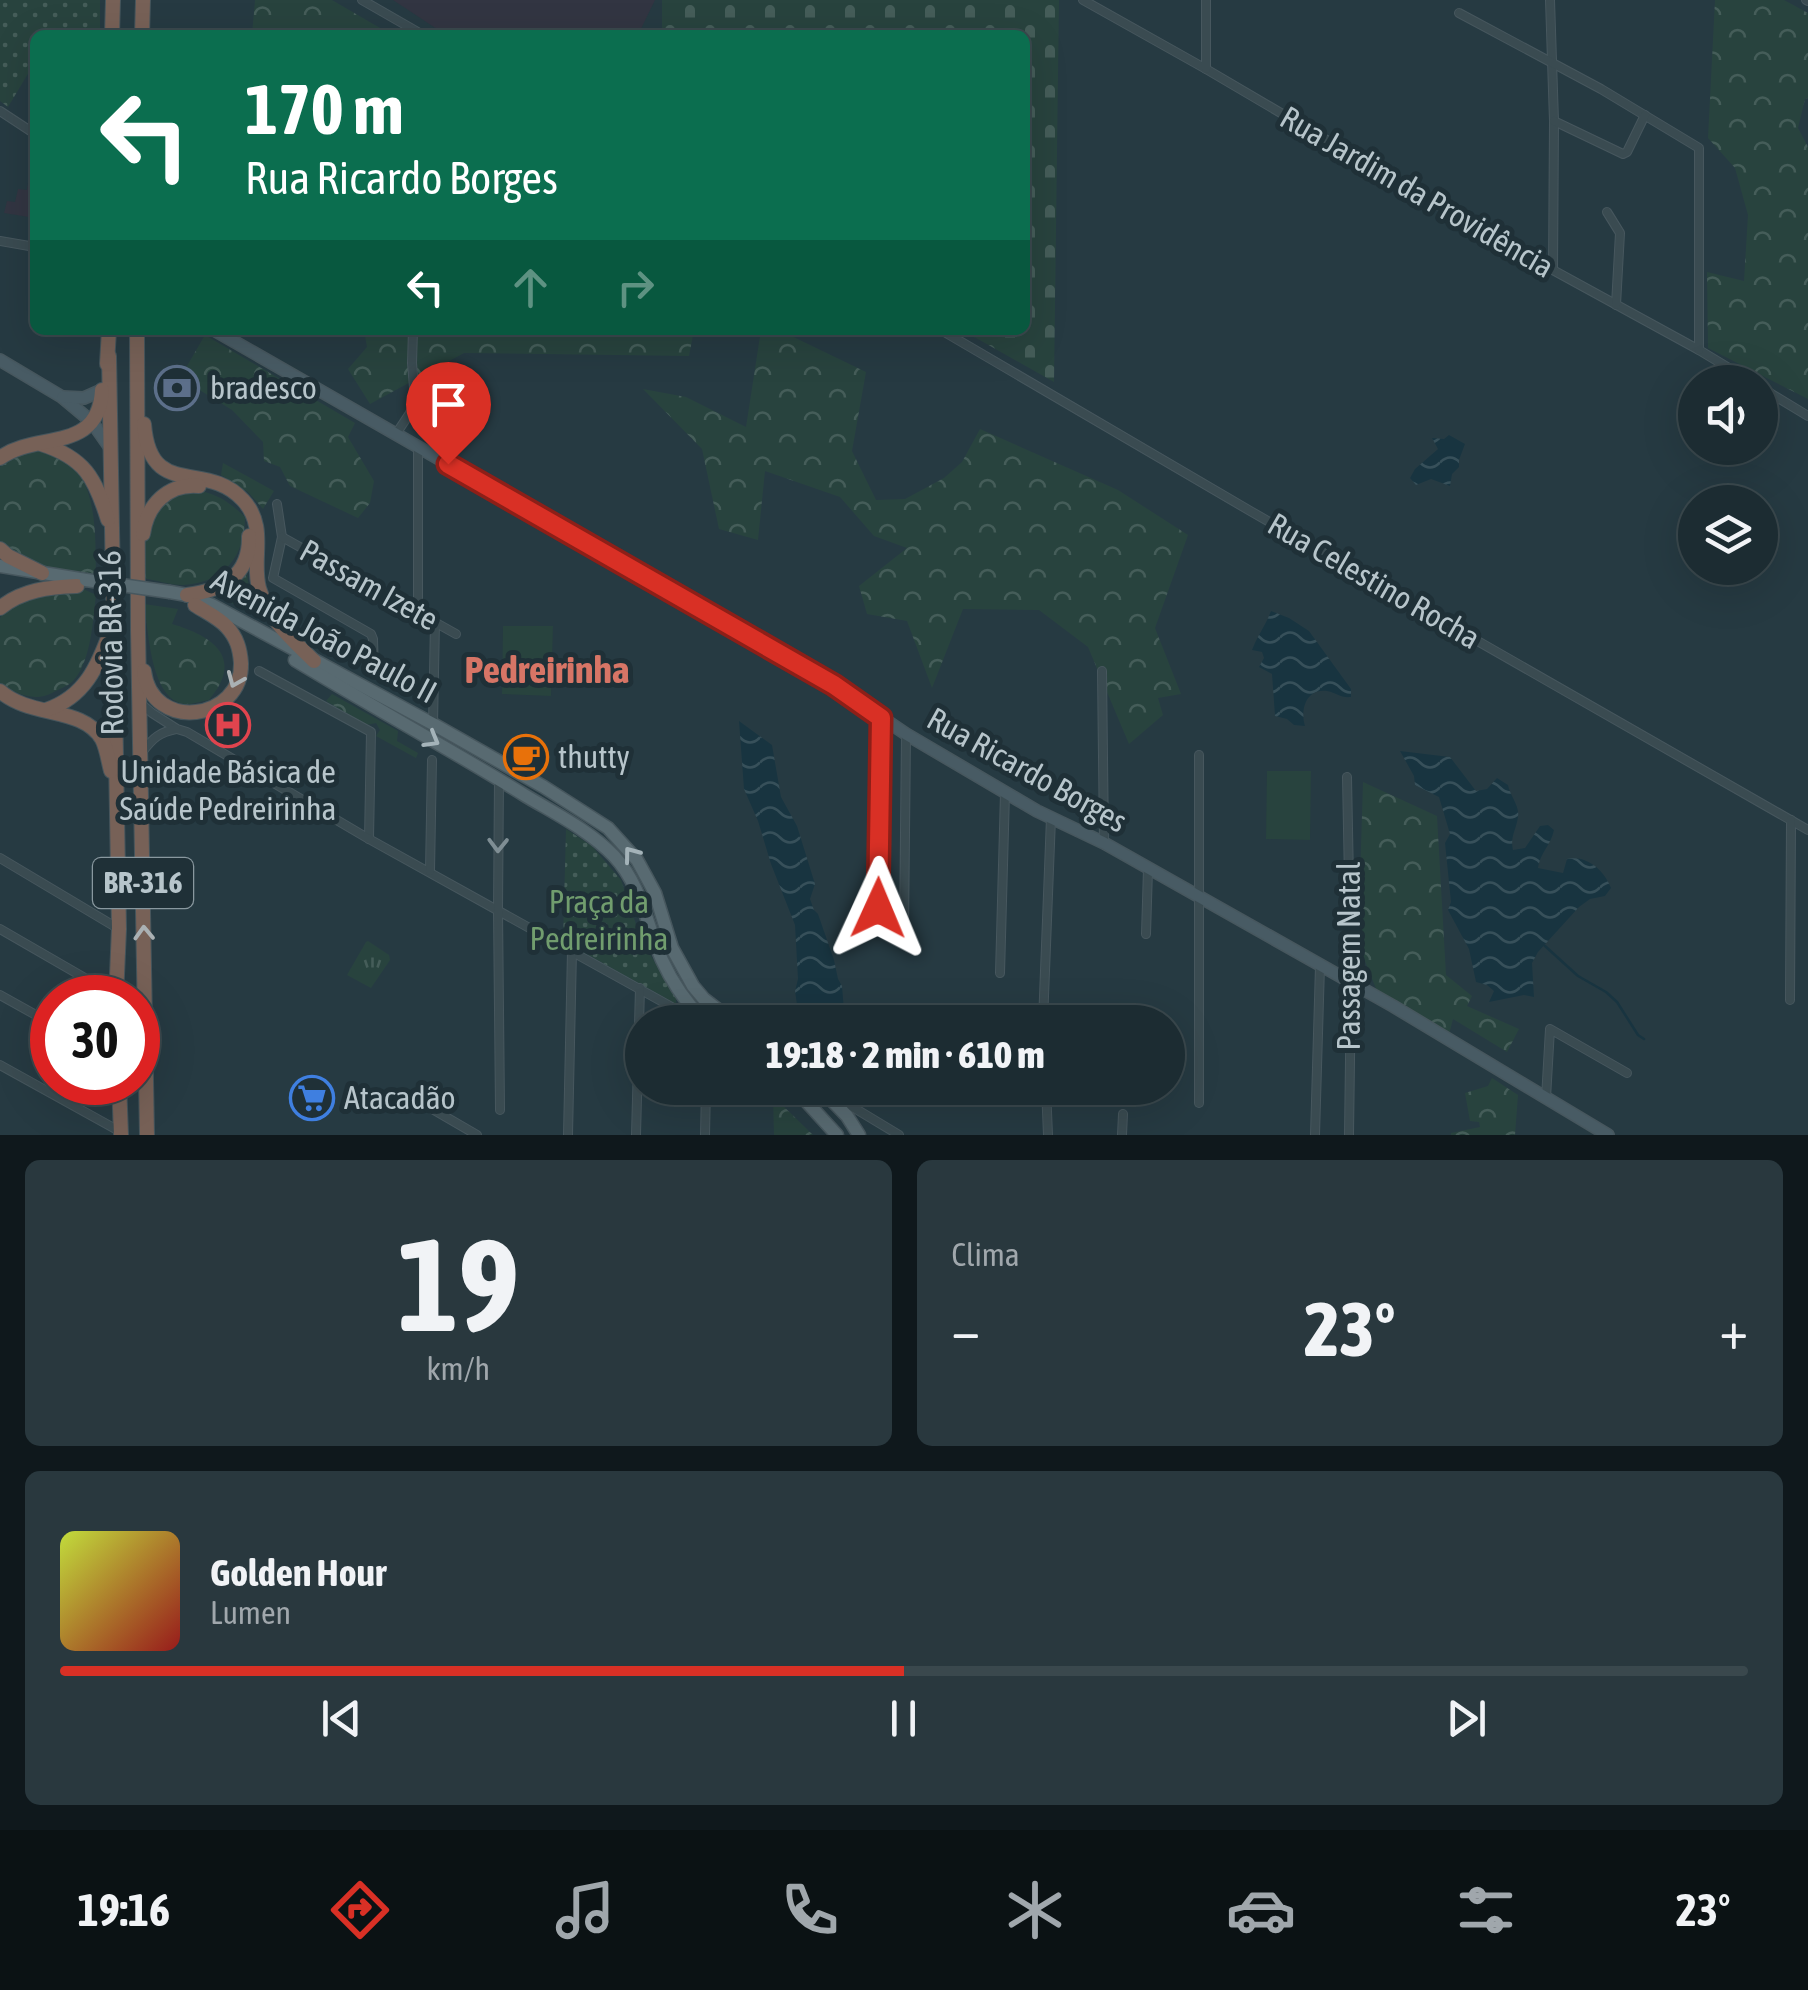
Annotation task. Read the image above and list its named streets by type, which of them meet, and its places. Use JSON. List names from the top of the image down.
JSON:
{
  "streets": {
    "highway": ["Rodovia BR-316", "BR-316"],
    "main road": ["Avenida João Paulo II"],
    "street": [
      "Rua Jardim da Providência",
      "Rua Celestino Rocha",
      "Passam Izete",
      "Rua Ricardo Borges",
      "Passagem Natal"
    ]
  },
  "crossings": [
    ["Rodovia BR-316", "BR-316"],
    ["Rua Ricardo Borges", "Passagem Natal"]
  ],
  "districts": ["Pedreirinha"],
  "parks": ["Praça da Pedreirinha"],
  "places": {
    "bank": ["bradesco"],
    "hospital": ["Unidade Básica de Saúde Pedreirinha"],
    "cafe": ["thutty"],
    "supermarket": ["Atacadão"]
  },
  "page": {
    "turn": ["170 m", "Rua Ricardo Borges"],
    "limit": "30",
    "trip": "19:18 · 2 min · 610 m",
    "tile": [
      ["19", "km/h"],
      "Clima"
    ],
    "heat": ["−", "23°", "+"],
    "song": ["Golden Hour", "Lumen"],
    "tabs": ["19:16", "23°"]
  }
}
